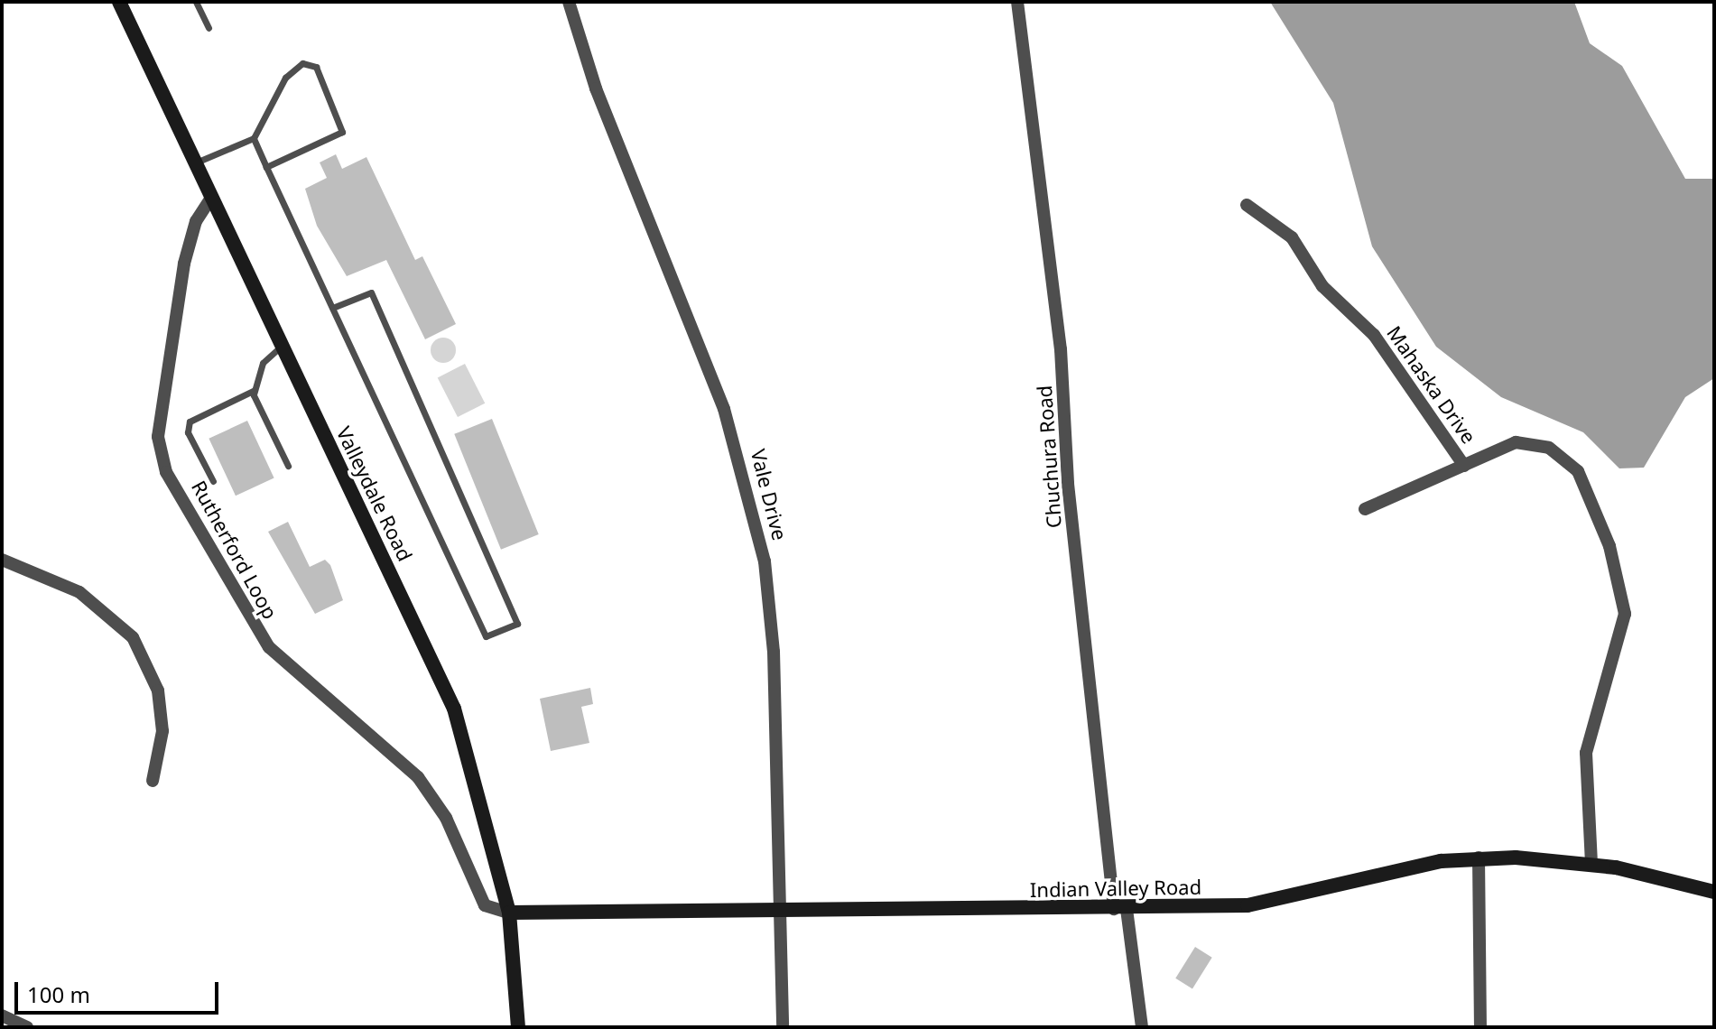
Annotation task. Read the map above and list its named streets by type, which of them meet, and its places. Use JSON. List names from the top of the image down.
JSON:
{
  "streets": {
    "street": [
      "Mahaska Drive",
      "Chuchura Road",
      "Valleydale Road",
      "Vale Drive",
      "Rutherford Loop",
      "Indian Valley Road"
    ]
  },
  "crossings": [
    ["Mahaska Drive", "Indian Valley Road"],
    ["Chuchura Road", "Indian Valley Road"],
    ["Valleydale Road", "Rutherford Loop"],
    ["Valleydale Road", "Indian Valley Road"],
    ["Vale Drive", "Indian Valley Road"],
    ["Rutherford Loop", "Indian Valley Road"]
  ],
  "scale_bar": "100 m"
}
